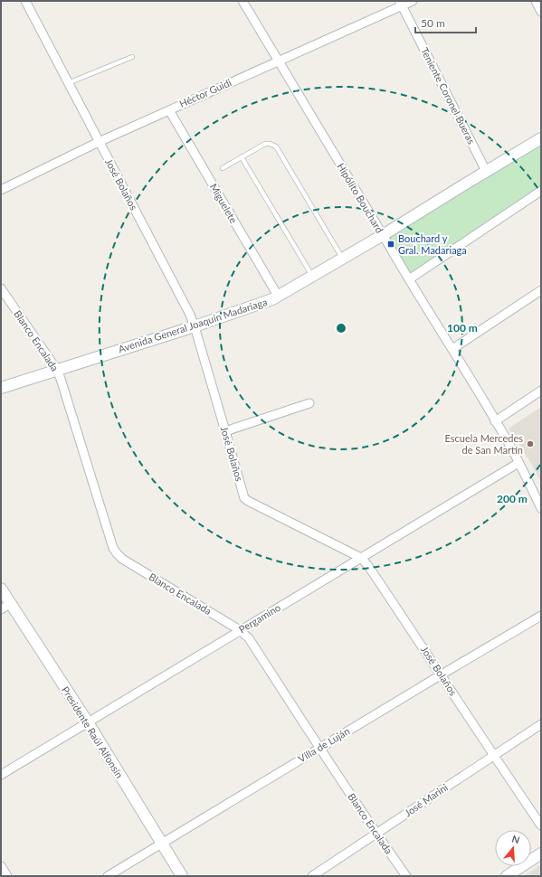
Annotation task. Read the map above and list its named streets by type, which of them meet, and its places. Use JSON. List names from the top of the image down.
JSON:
{
  "streets": {
    "main road": ["Avenida General Joaquín Madariaga", "Presidente Raúl Alfonsín"],
    "street": [
      "Héctor Guidi",
      "Teniente Coronel Bueras",
      "José Bolaños",
      "Hipólito Bouchard",
      "Miguelete",
      "Blanco Encalada",
      "Pergamino",
      "Villa de Luján",
      "José Marini"
    ]
  },
  "crossings": [
    ["Héctor Guidi", "Teniente Coronel Bueras"],
    ["Héctor Guidi", "José Bolaños"],
    ["Héctor Guidi", "Hipólito Bouchard"],
    ["Héctor Guidi", "Miguelete"],
    ["Teniente Coronel Bueras", "Avenida General Joaquín Madariaga"],
    ["José Bolaños", "Avenida General Joaquín Madariaga"],
    ["José Bolaños", "Pergamino"],
    ["José Bolaños", "Villa de Luján"],
    ["José Bolaños", "José Marini"],
    ["Hipólito Bouchard", "Avenida General Joaquín Madariaga"],
    ["Hipólito Bouchard", "Pergamino"],
    ["Miguelete", "Avenida General Joaquín Madariaga"],
    ["Avenida General Joaquín Madariaga", "Blanco Encalada"],
    ["Blanco Encalada", "Pergamino"],
    ["Blanco Encalada", "Villa de Luján"],
    ["Blanco Encalada", "José Marini"],
    ["Pergamino", "Presidente Raúl Alfonsín"],
    ["Presidente Raúl Alfonsín", "Villa de Luján"]
  ],
  "places": {
    "transit": ["Bouchard y Gral. Madariaga"],
    "other": ["Escuela Mercedes de San Martín"]
  },
  "scale_bar": "50 m",
  "north": "top",
  "rings": ["100 m", "200 m"]
}
